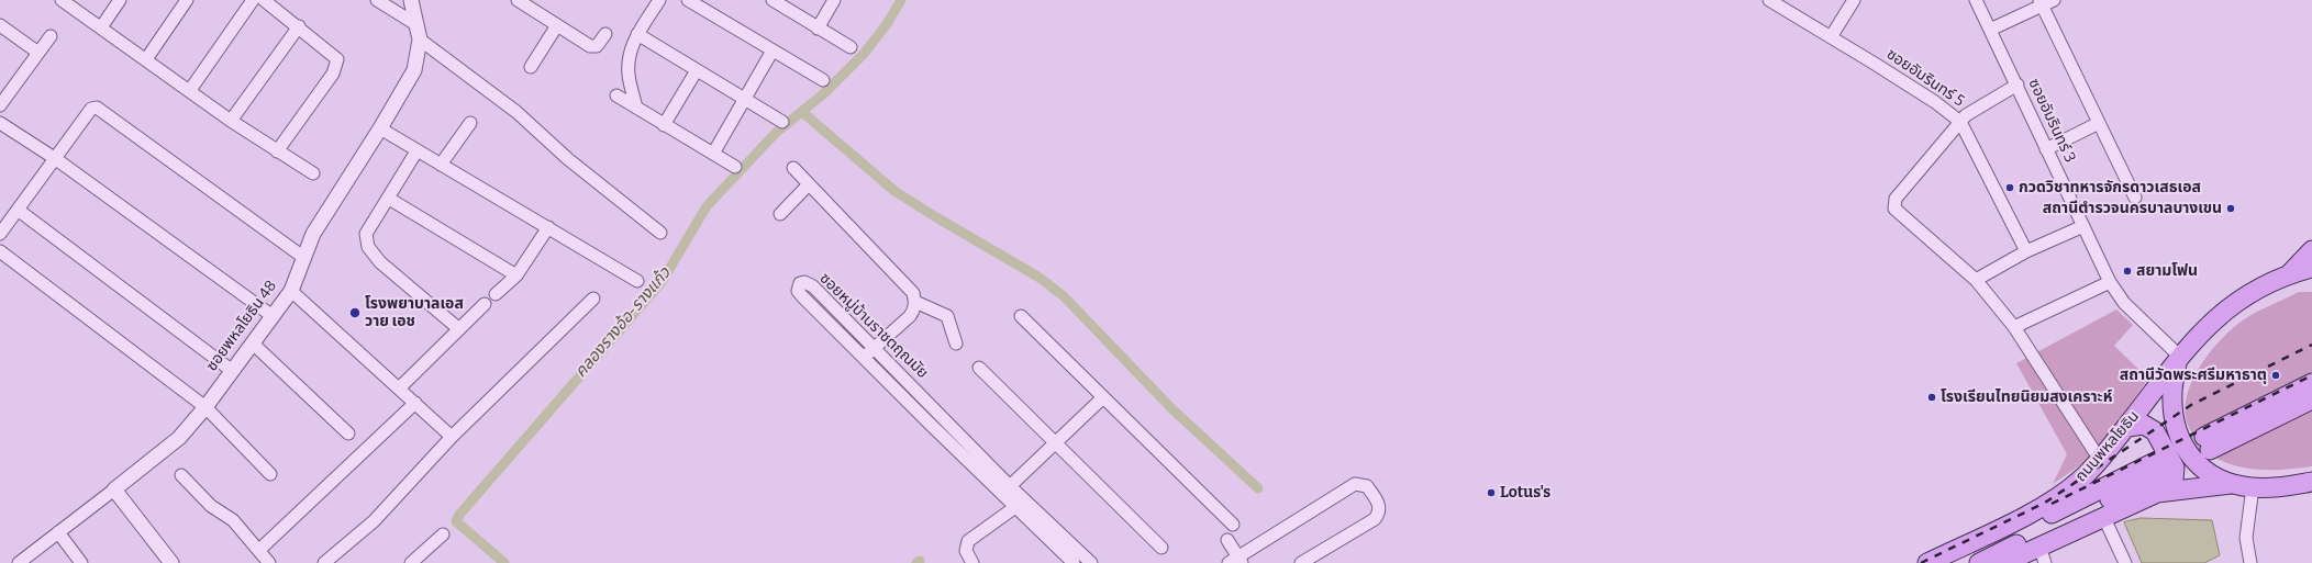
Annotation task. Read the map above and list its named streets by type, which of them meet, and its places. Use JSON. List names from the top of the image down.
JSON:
{
  "streets": {
    "main road": ["ถนนพหลโยธิน"],
    "street": [
      "ซอยอัมรินทร์ 5",
      "ซอยอัมรินทร์ 3",
      "ซอยพหลโยธิน 48",
      "ซอยหมู่บ้านราชตฤณมัย"
    ]
  },
  "crossings": [
    ["ซอยอัมรินทร์ 3", "ถนนพหลโยธิน"]
  ],
  "water": ["คลองรางอ้อ-รางแก้ว"],
  "places": [
    "กวดวิชาทหารจักรดาวเสธเอส",
    "สถานีตำรวจนครบาลบางเขน",
    "สยามโฟน",
    "โรงพยาบาลเอส วาย เอช",
    "สถานีวัดพระศรีมหาธาตุ",
    "โรงเรียนไทยนิยมสงเคราะห์",
    "Lotus's"
  ]
}
